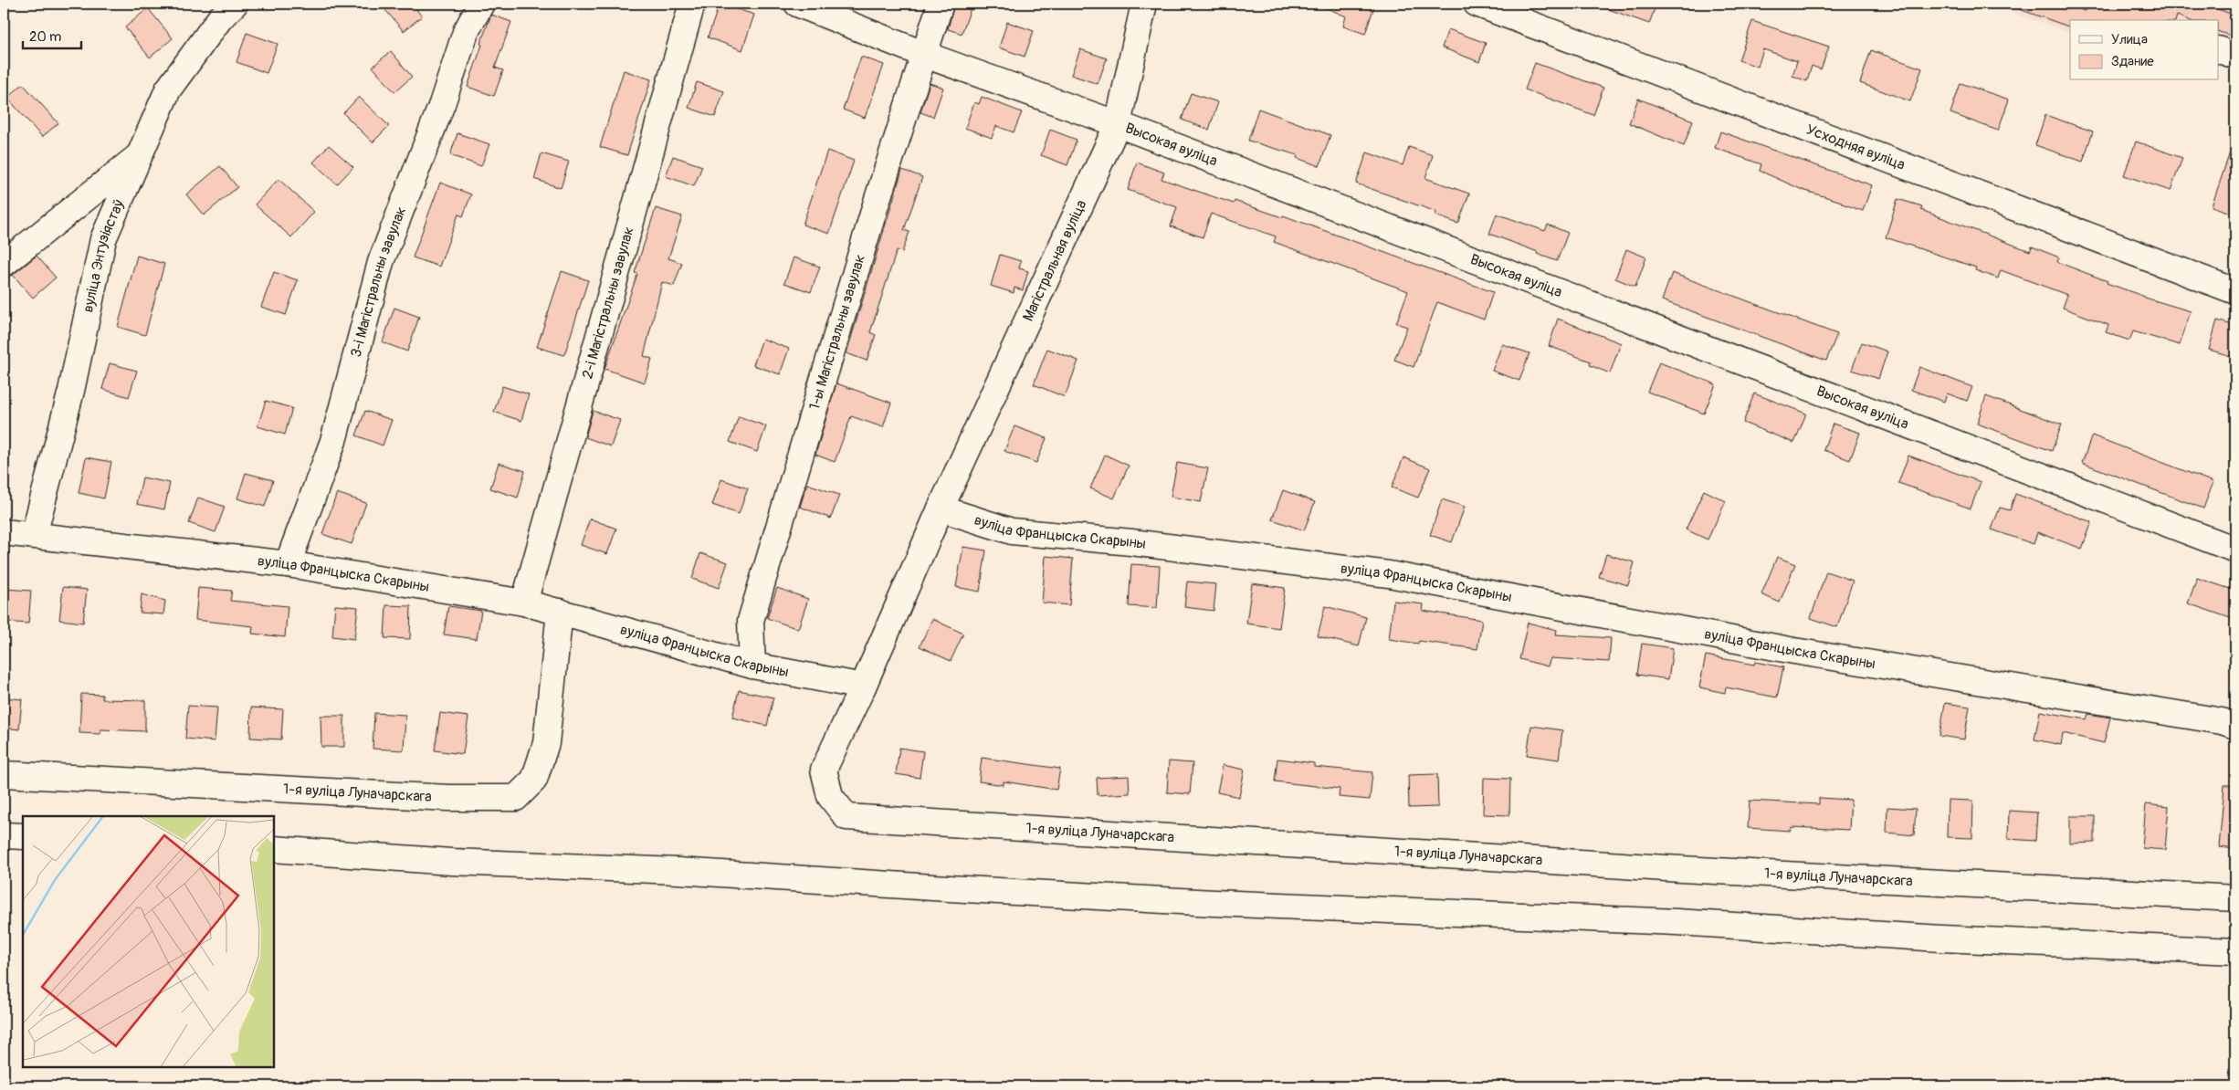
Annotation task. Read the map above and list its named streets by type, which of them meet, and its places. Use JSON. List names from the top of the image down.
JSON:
{
  "streets": {
    "street": [
      "Высокая вуліца",
      "Усходняя вуліца",
      "вуліца Энтузіястаў",
      "Магістральная вуліца",
      "3-і Магістральны завулак",
      "2-і Магістральны завулак",
      "1-ы Магістральны завулак",
      "вуліца Францыска Скарыны",
      "1-я вуліца Луначарскага"
    ]
  },
  "crossings": [
    ["Высокая вуліца", "Магістральная вуліца"],
    ["Высокая вуліца", "1-ы Магістральны завулак"],
    ["вуліца Энтузіястаў", "вуліца Францыска Скарыны"],
    ["Магістральная вуліца", "вуліца Францыска Скарыны"],
    ["3-і Магістральны завулак", "вуліца Францыска Скарыны"],
    ["2-і Магістральны завулак", "вуліца Францыска Скарыны"],
    ["1-ы Магістральны завулак", "вуліца Францыска Скарыны"],
    ["вуліца Францыска Скарыны", "1-я вуліца Луначарскага"]
  ],
  "legend": ["Улица", "Здание"],
  "scale_bar": "20 m"
}
